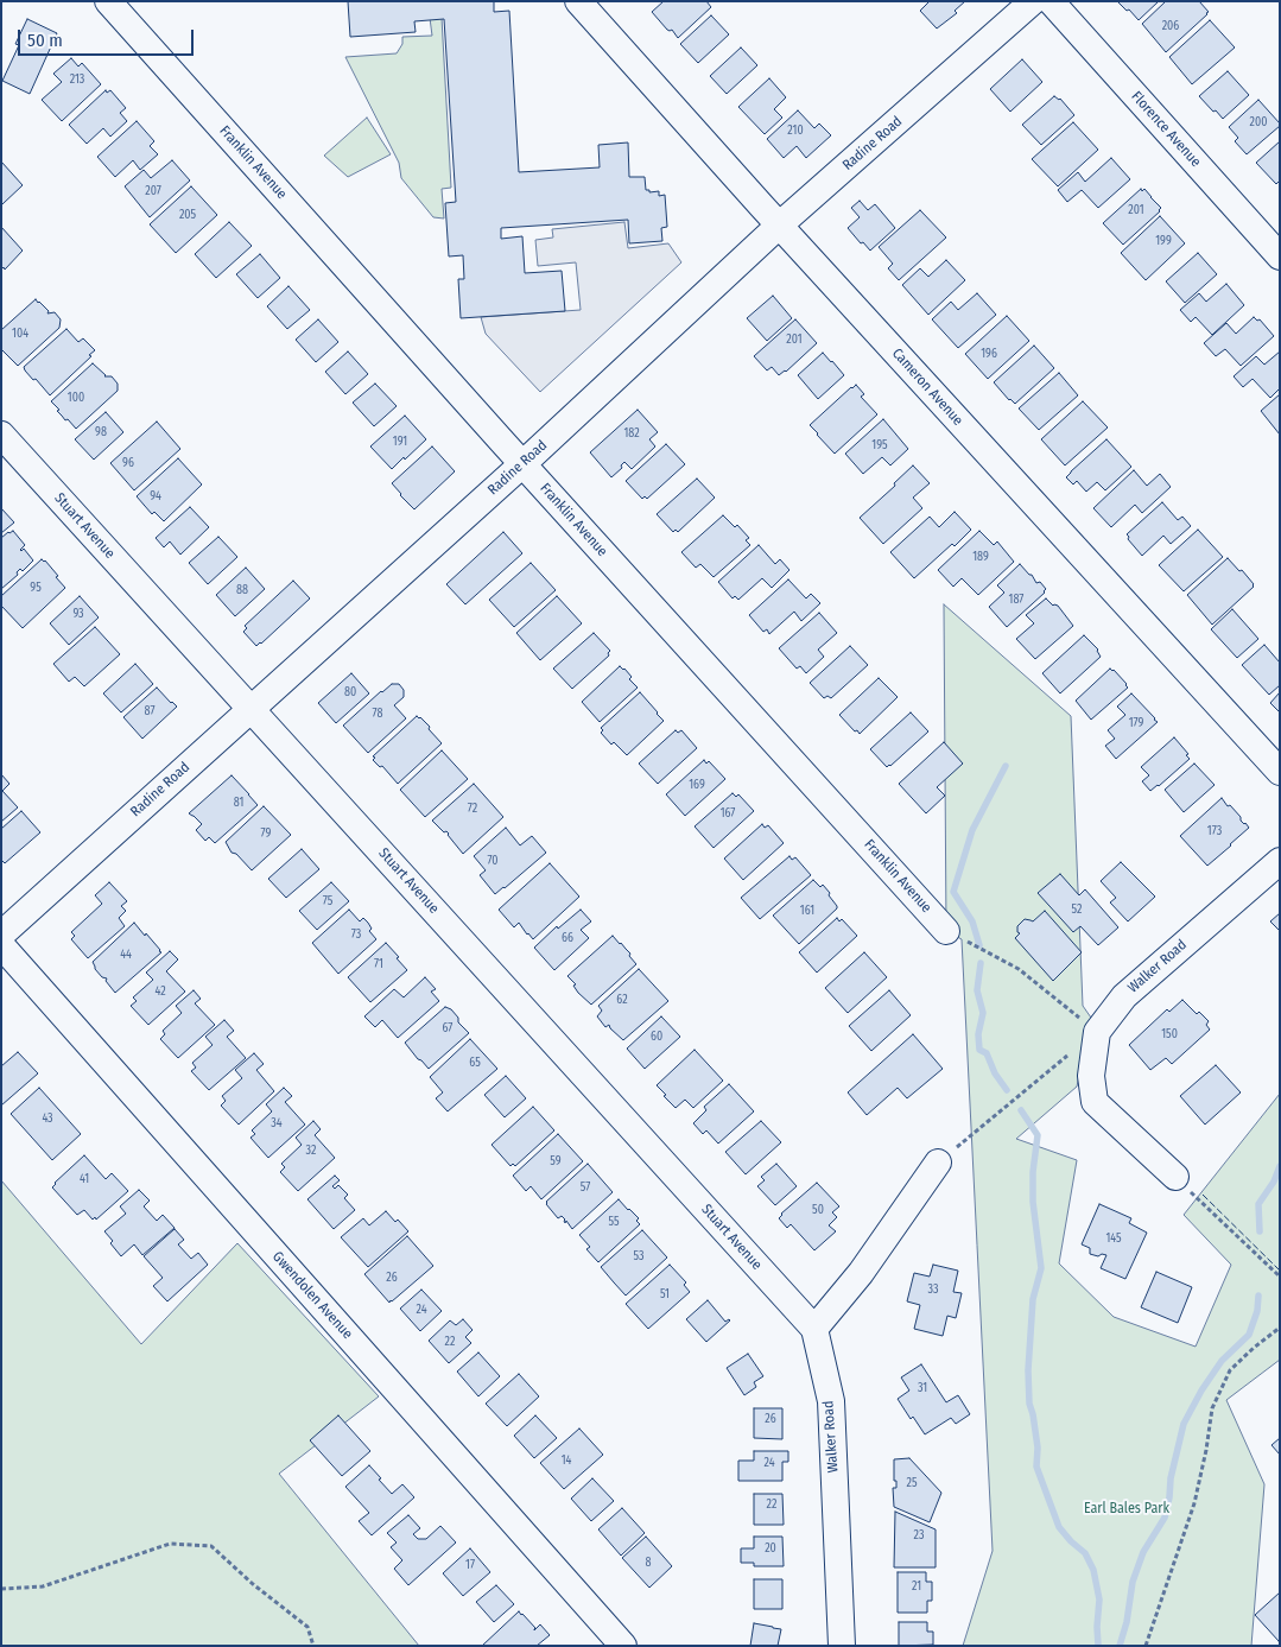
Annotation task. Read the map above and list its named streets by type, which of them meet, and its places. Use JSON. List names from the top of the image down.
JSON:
{
  "streets": {
    "street": [
      "Florence Avenue",
      "Radine Road",
      "Franklin Avenue",
      "Cameron Avenue",
      "Stuart Avenue",
      "Walker Road",
      "Gwendolen Avenue"
    ]
  },
  "crossings": [
    ["Radine Road", "Franklin Avenue"],
    ["Radine Road", "Cameron Avenue"],
    ["Radine Road", "Stuart Avenue"],
    ["Stuart Avenue", "Walker Road"]
  ],
  "parks": ["Earl Bales Park"],
  "house_numbers": [
    "206",
    "213",
    "200",
    "210",
    "207",
    "201",
    "205",
    "199",
    "104",
    "201",
    "196",
    "100",
    "98",
    "182",
    "191",
    "195",
    "96",
    "94",
    "189",
    "95",
    "88",
    "187",
    "93",
    "80",
    "87",
    "78",
    "179",
    "169",
    "81",
    "72",
    "167",
    "173",
    "79",
    "70",
    "75",
    "52",
    "161",
    "73",
    "66",
    "44",
    "71",
    "42",
    "62",
    "67",
    "150",
    "60",
    "65",
    "43",
    "34",
    "32",
    "59",
    "41",
    "57",
    "50",
    "55",
    "145",
    "53",
    "26",
    "33",
    "51",
    "24",
    "22",
    "31",
    "26",
    "14",
    "24",
    "25",
    "22",
    "23",
    "20",
    "8",
    "17",
    "21"
  ],
  "scale_bar": "50 m"
}
